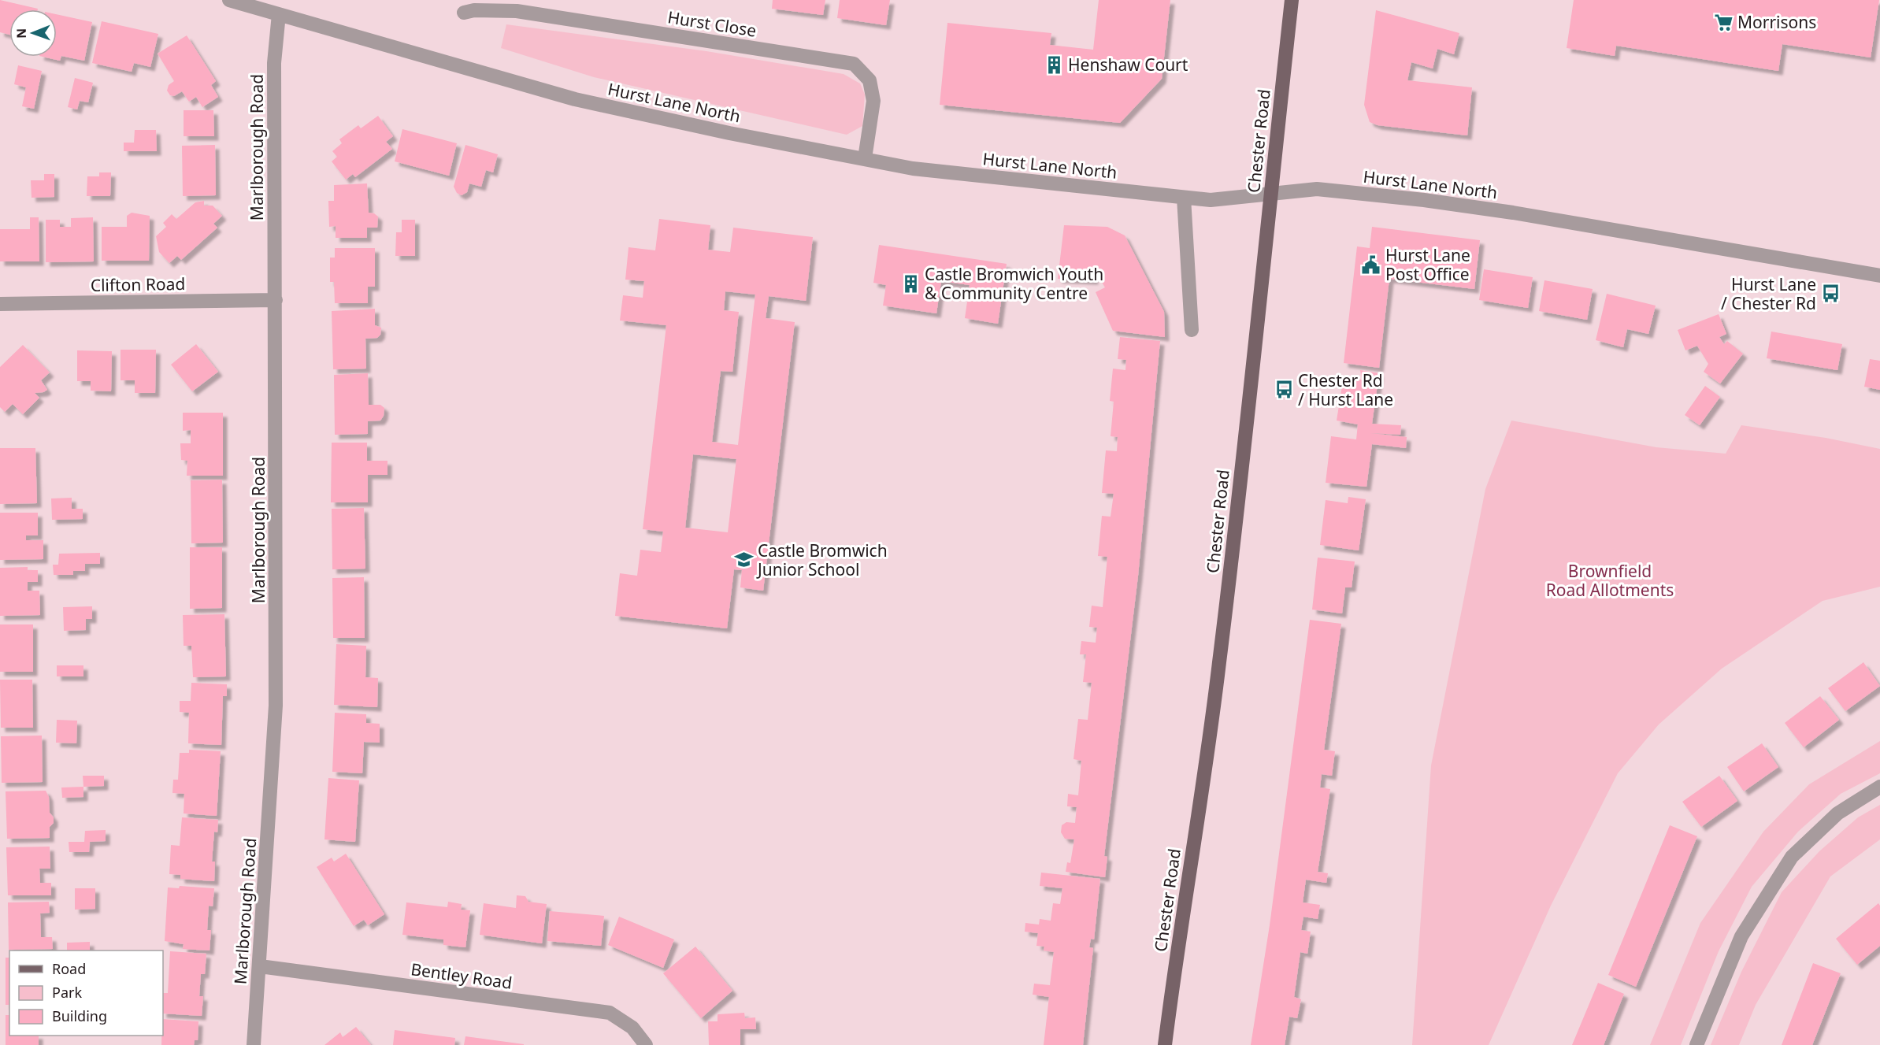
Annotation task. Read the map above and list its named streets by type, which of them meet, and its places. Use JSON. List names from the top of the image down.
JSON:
{
  "streets": {
    "main road": ["Chester Road"],
    "street": [
      "Hurst Close",
      "Hurst Lane North",
      "Marlborough Road",
      "Clifton Road",
      "Bentley Road"
    ]
  },
  "crossings": [
    ["Hurst Close", "Hurst Lane North"],
    ["Hurst Lane North", "Chester Road"],
    ["Hurst Lane North", "Marlborough Road"],
    ["Marlborough Road", "Clifton Road"],
    ["Marlborough Road", "Bentley Road"]
  ],
  "parks": ["Brownfield Road Allotments"],
  "places": {
    "supermarket": ["Morrisons"],
    "building": ["Henshaw Court", "Castle Bromwich Youth & Community Centre"],
    "public building": ["Hurst Lane Post Office"],
    "bus stop": ["Hurst Lane / Chester Rd", "Chester Rd / Hurst Lane"],
    "school or university": ["Castle Bromwich Junior School"]
  },
  "legend": ["Road", "Park", "Building"],
  "north": "left"
}
